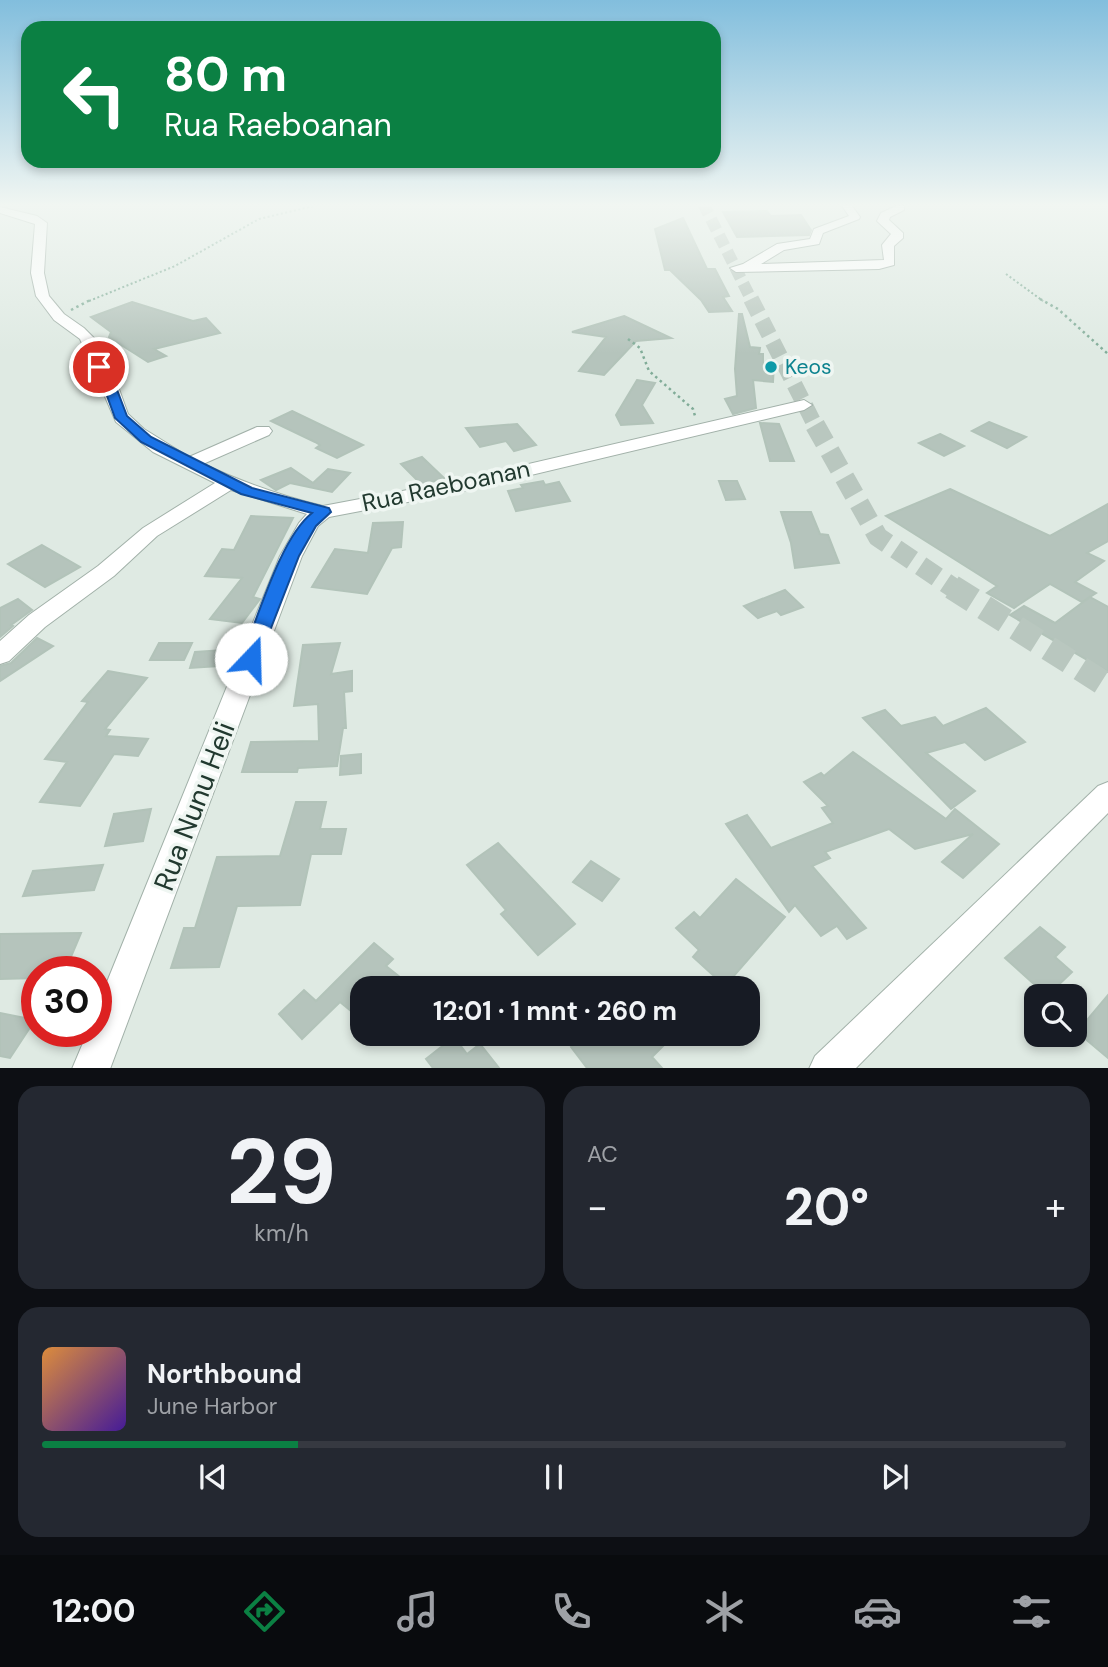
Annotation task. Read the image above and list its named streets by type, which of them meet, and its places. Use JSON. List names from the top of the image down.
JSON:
{
  "streets": {
    "street": ["Rua Raeboanan", "Rua Nunu Heli"]
  },
  "crossings": [
    ["Rua Raeboanan", "Rua Nunu Heli"]
  ],
  "places": ["Keos"],
  "page": {
    "turn": ["80 m", "Rua Raeboanan"],
    "limit": "30",
    "trip": "12:01 · 1 mnt · 260 m",
    "tile": [
      ["29", "km/h"],
      "AC"
    ],
    "heat": ["−", "20°", "+"],
    "song": ["Northbound", "June Harbor"],
    "tabs": "12:00"
  }
}
